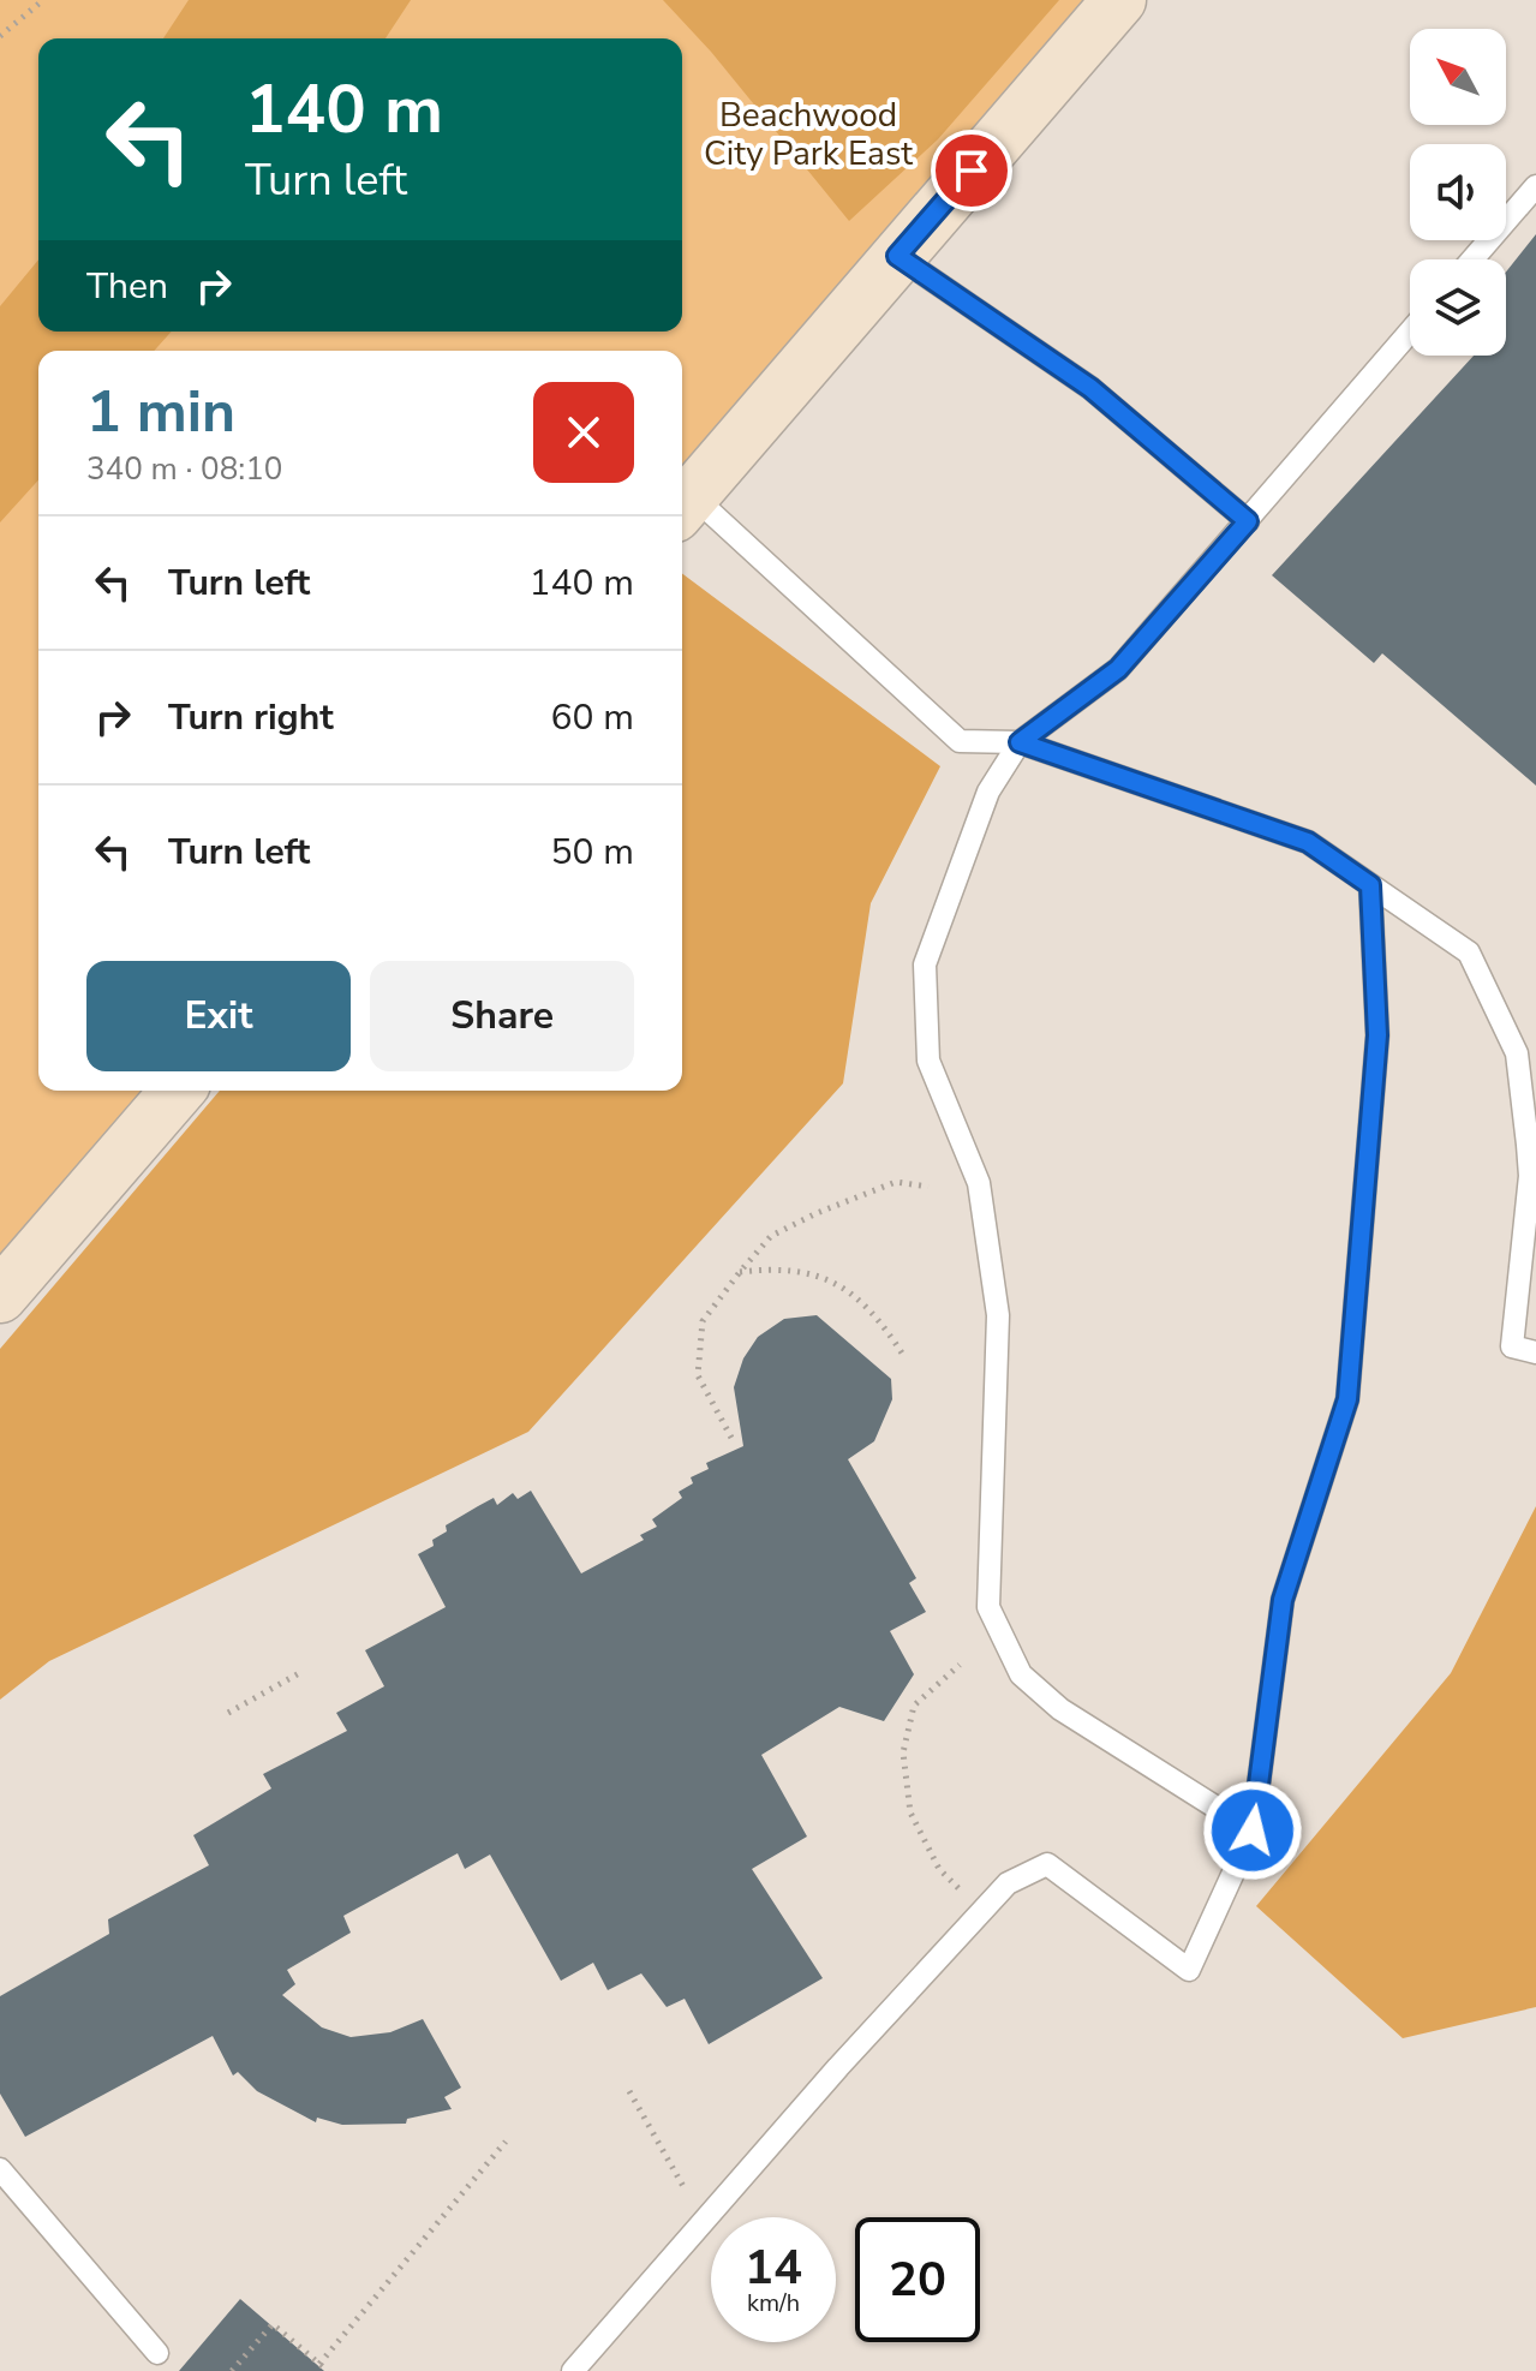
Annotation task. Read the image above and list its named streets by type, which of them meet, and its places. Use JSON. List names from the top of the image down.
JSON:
{
  "parks": ["Beachwood City Park East"],
  "north": "top left",
  "page": {
    "turn": ["140 m", "Turn left"],
    "then": "Then",
    "heading": ["1 min", "340 m · 08:10"],
    "list": [
      {
        "name": "Turn left",
        "value": "140 m"
      },
      {
        "name": "Turn right",
        "value": "60 m"
      },
      {
        "name": "Turn left",
        "value": "50 m"
      }
    ],
    "buttons": ["Exit", "Share"],
    "speed": "14 km/h",
    "limit": "20"
  }
}
